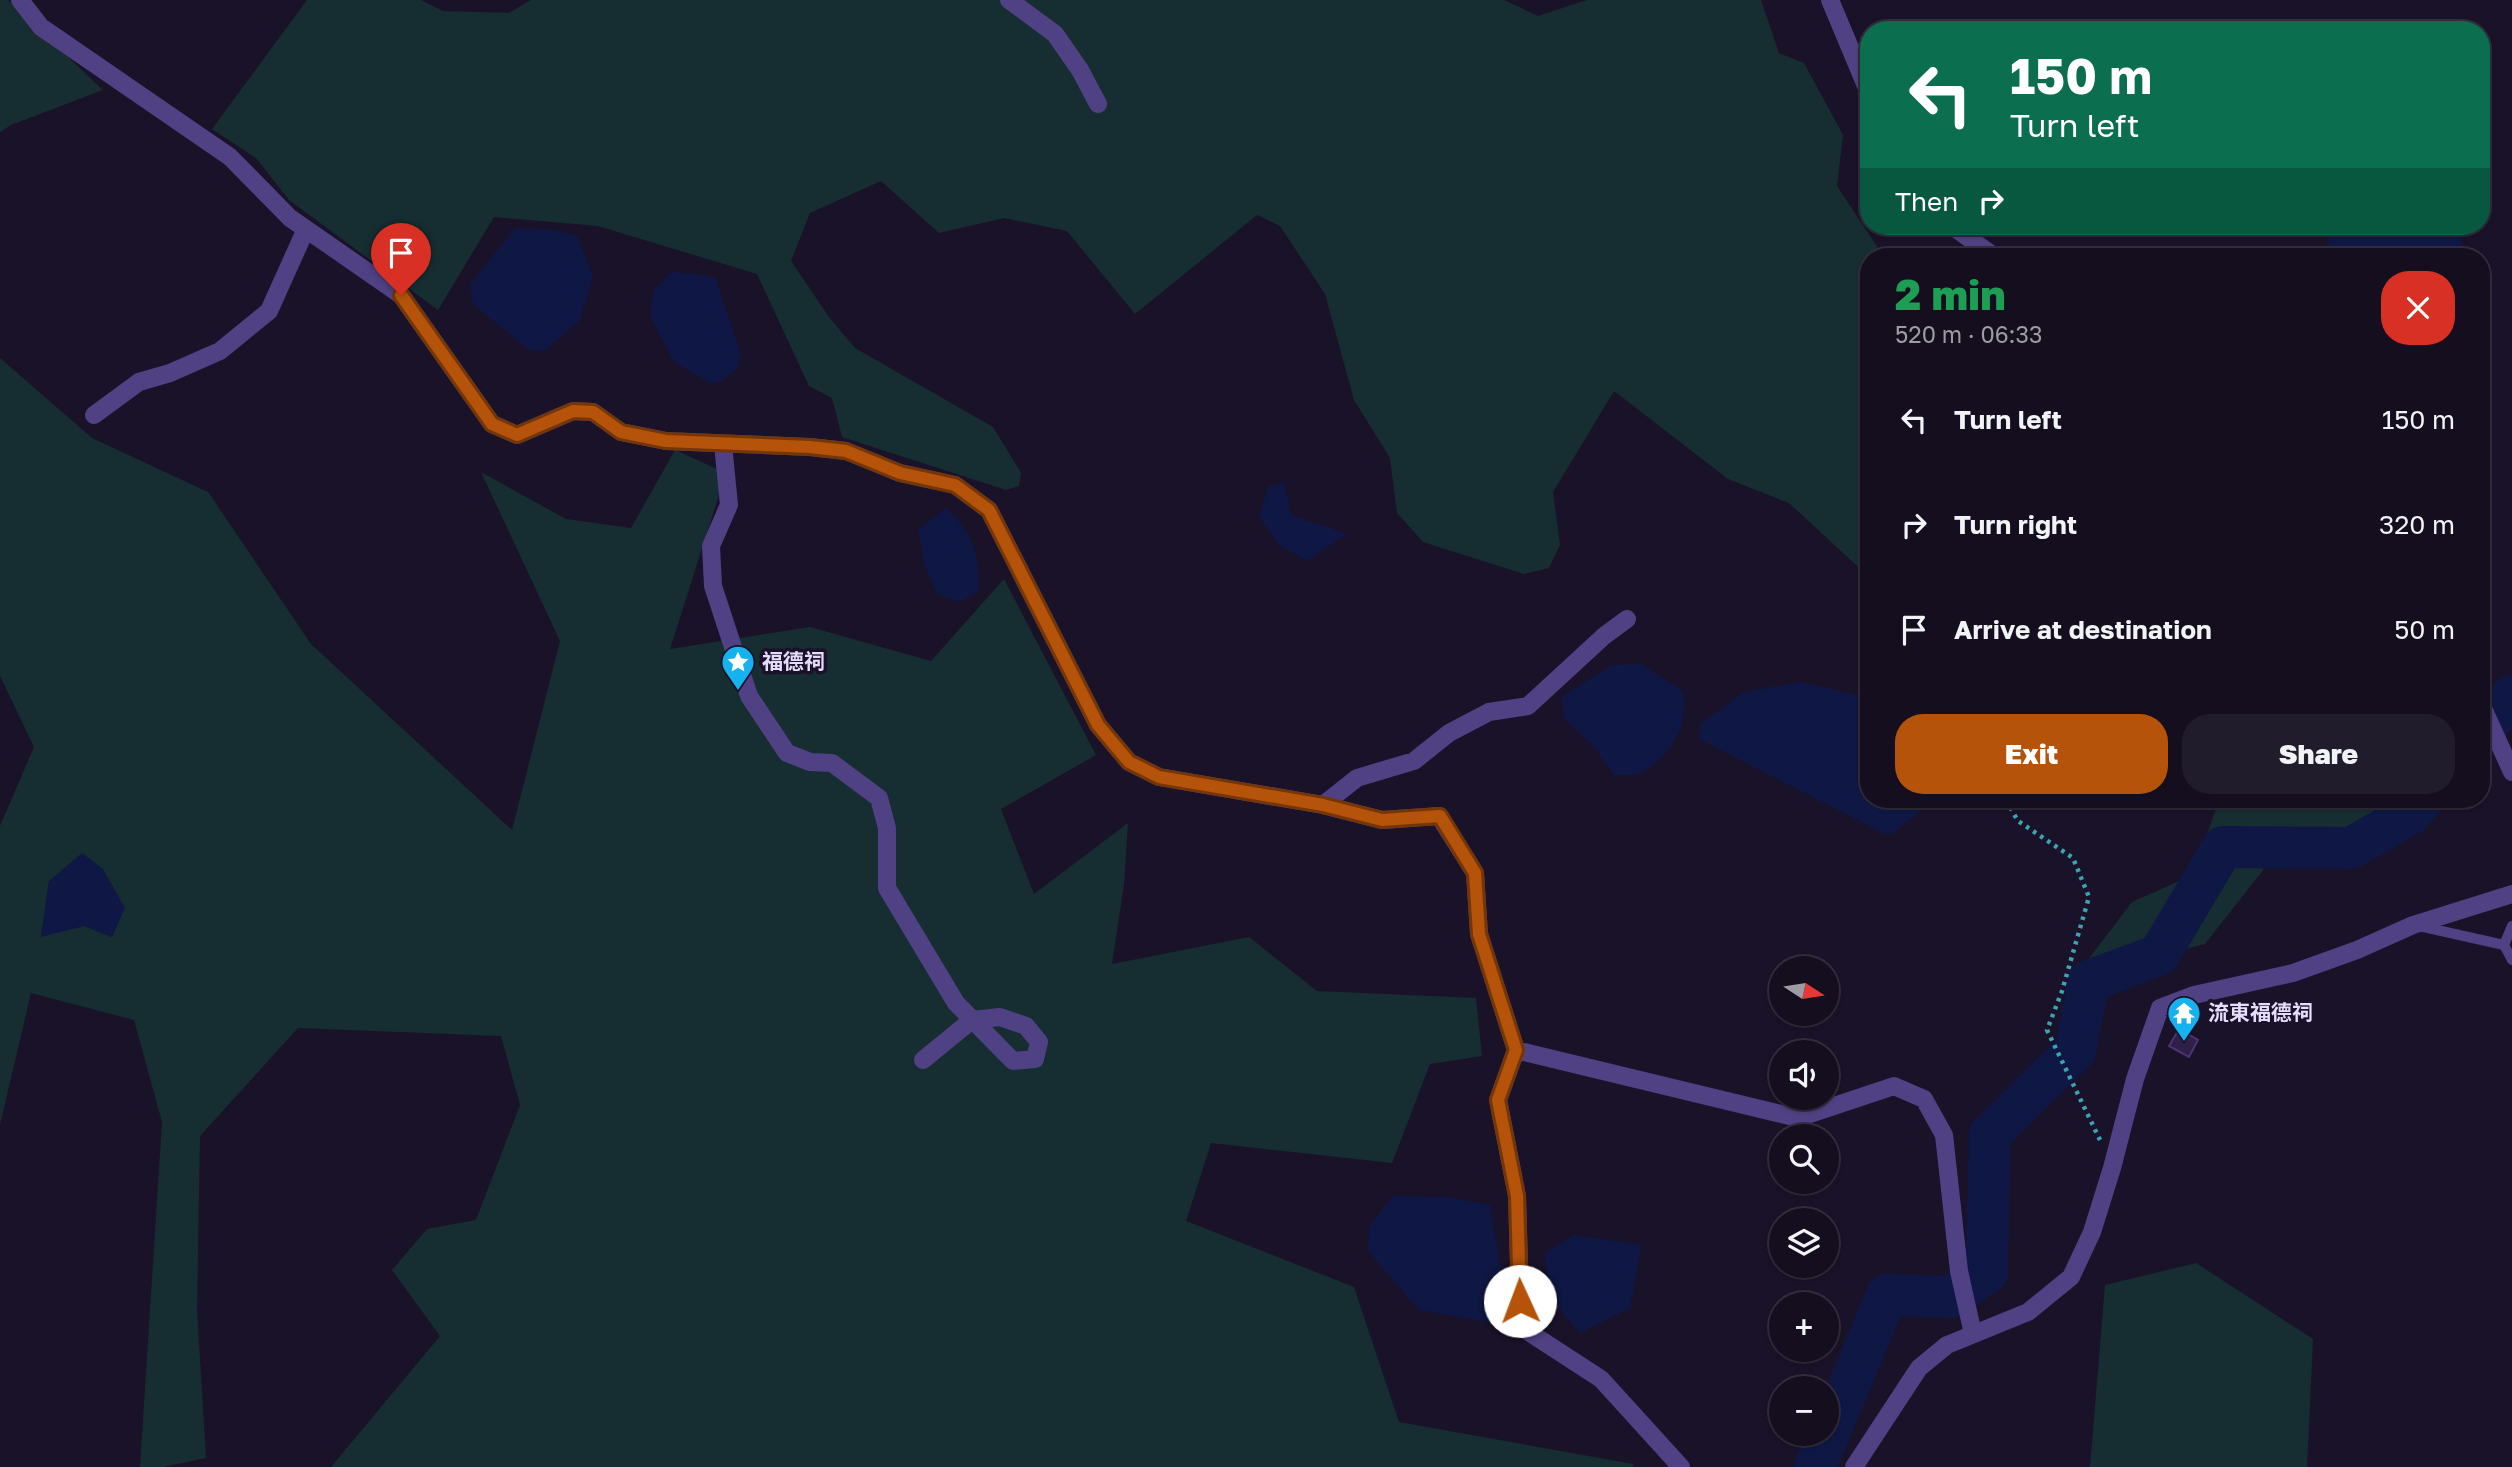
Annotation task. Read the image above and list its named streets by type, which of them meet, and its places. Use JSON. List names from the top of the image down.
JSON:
{
  "places": {
    "place": ["福德祠"],
    "temple": ["流東福德祠"]
  },
  "north": "right",
  "page": {
    "turn": ["150 m", "Turn left"],
    "then": "Then",
    "heading": ["2 min", "520 m · 06:33"],
    "list": [
      {
        "name": "Turn left",
        "value": "150 m"
      },
      {
        "name": "Turn right",
        "value": "320 m"
      },
      {
        "name": "Arrive at destination",
        "value": "50 m"
      }
    ],
    "buttons": ["Exit", "Share"],
    "map_buttons": ["+", "−"]
  }
}
